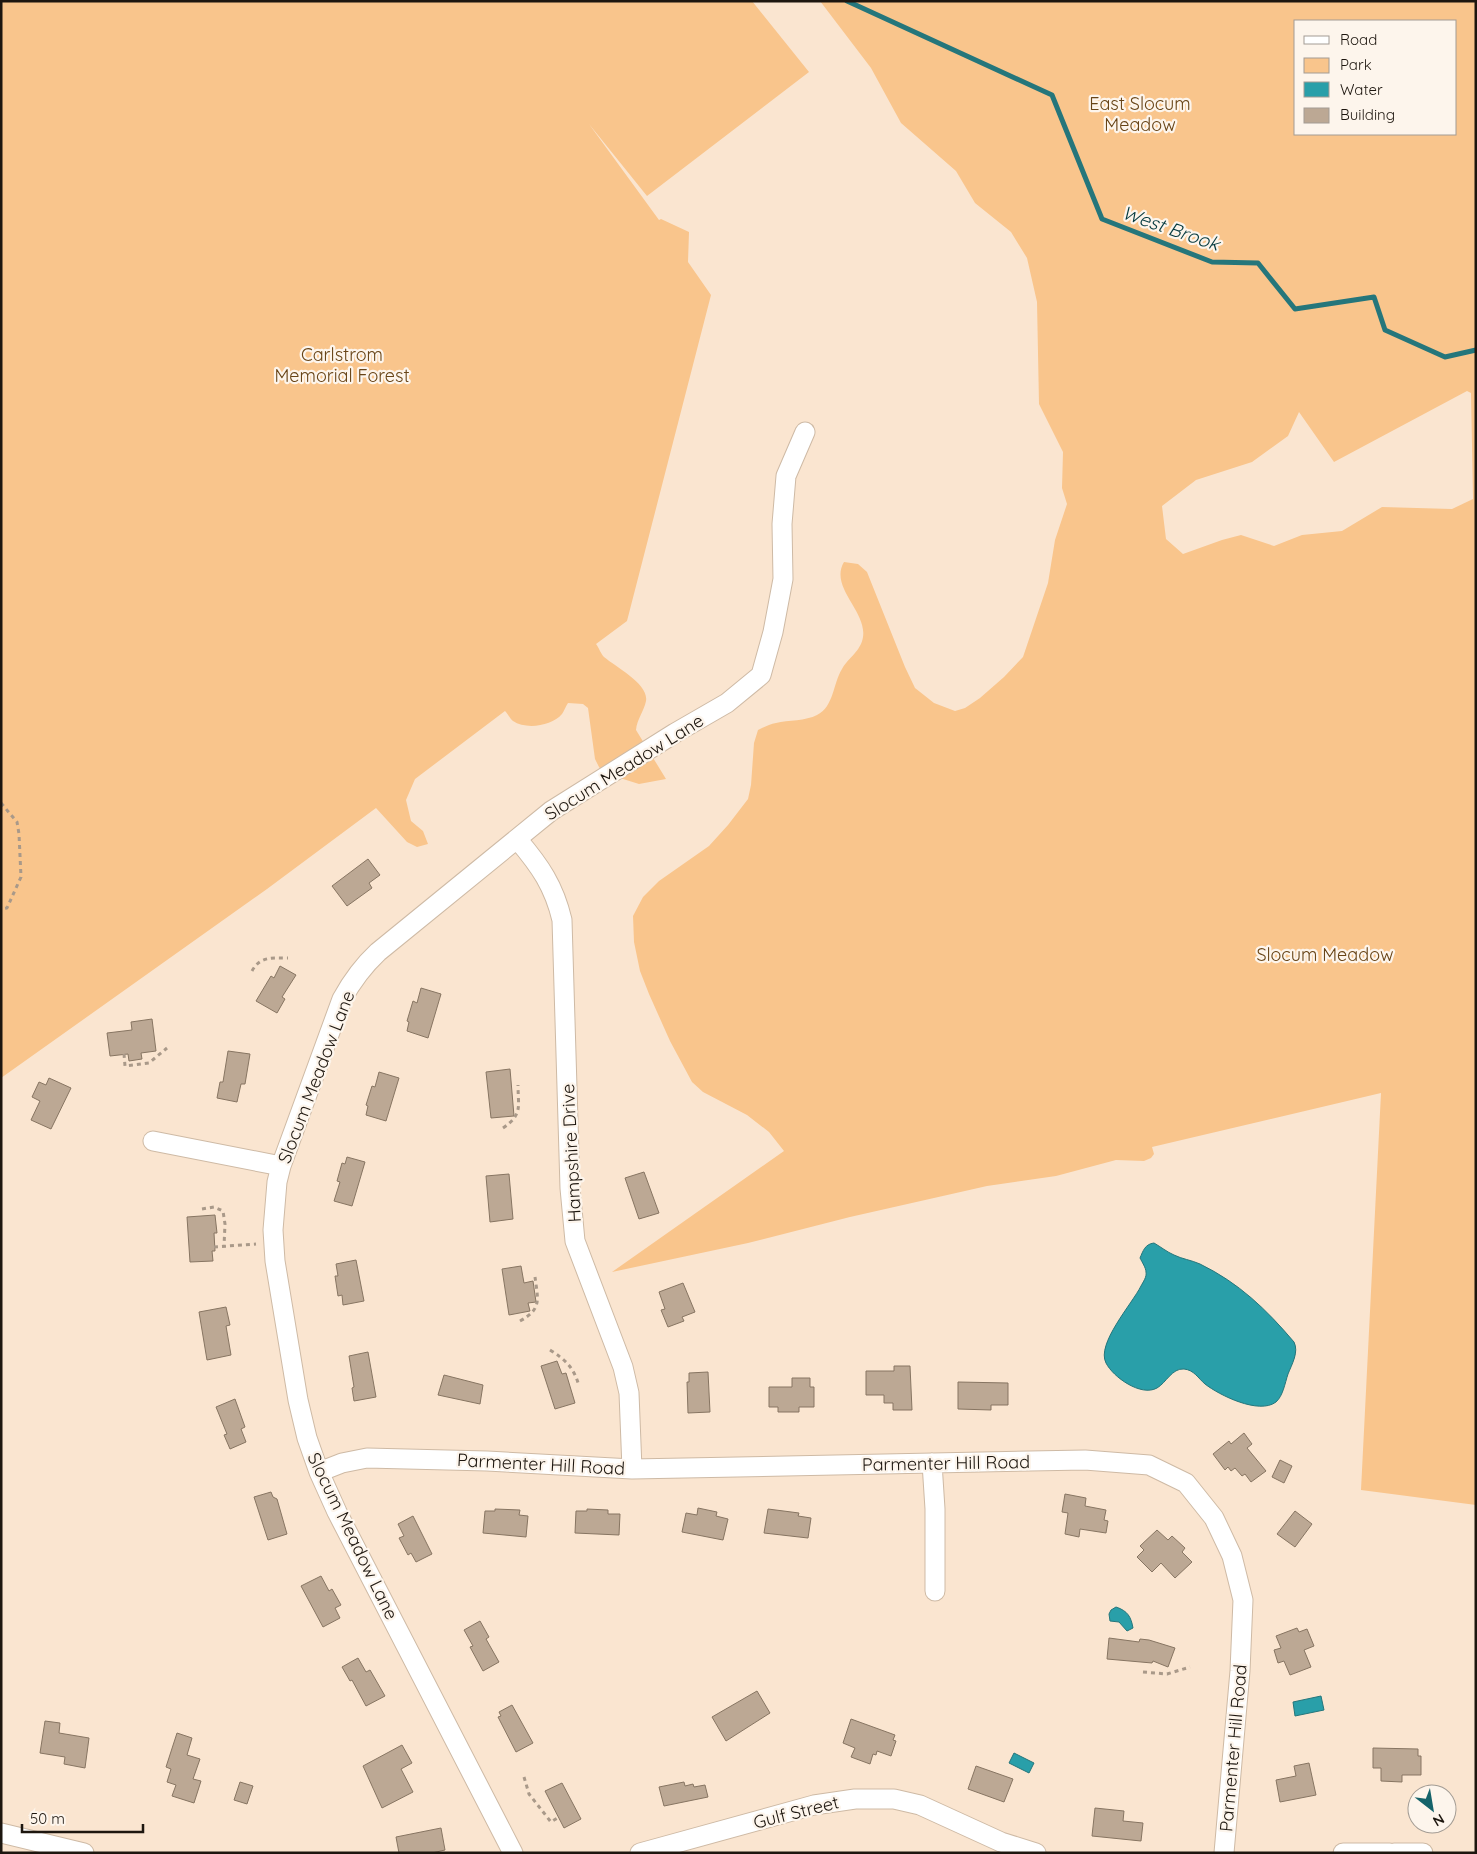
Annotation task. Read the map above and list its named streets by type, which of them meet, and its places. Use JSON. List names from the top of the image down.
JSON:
{
  "streets": {
    "street": [
      "Slocum Meadow Lane",
      "Hampshire Drive",
      "Parmenter Hill Road",
      "Gulf Street"
    ]
  },
  "crossings": [
    ["Slocum Meadow Lane", "Hampshire Drive"],
    ["Slocum Meadow Lane", "Parmenter Hill Road"],
    ["Hampshire Drive", "Parmenter Hill Road"]
  ],
  "water": ["West Brook"],
  "parks": ["East Slocum Meadow", "Carlstrom Memorial Forest", "Slocum Meadow"],
  "legend": [
    "Road",
    "Park",
    "Water",
    "Building"
  ],
  "scale_bar": "50 m",
  "north": "bottom right"
}
